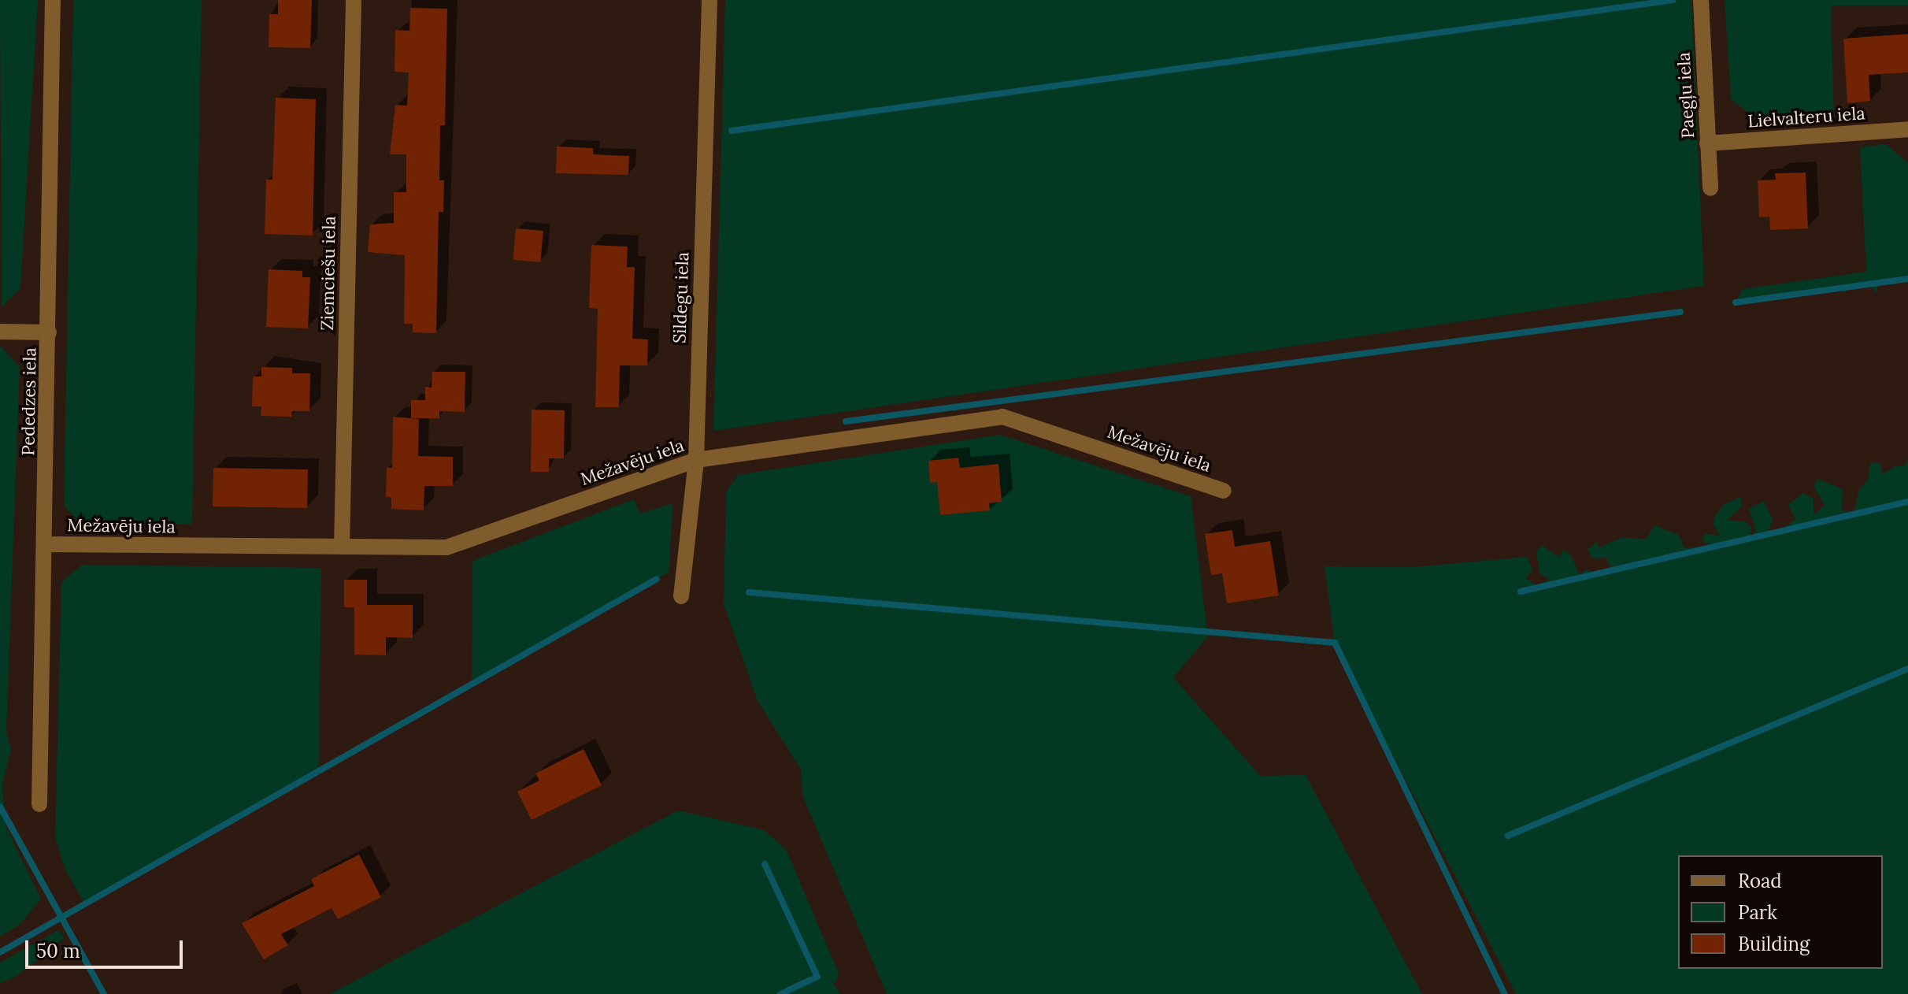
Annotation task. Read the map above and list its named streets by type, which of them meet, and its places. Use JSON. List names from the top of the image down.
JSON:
{
  "streets": {
    "street": [
      "Paegļu iela",
      "Lielvalteru iela",
      "Ziemciešu iela",
      "Sildegu iela",
      "Pededzes iela",
      "Mežavēju iela"
    ]
  },
  "crossings": [
    ["Paegļu iela", "Lielvalteru iela"],
    ["Ziemciešu iela", "Mežavēju iela"],
    ["Sildegu iela", "Mežavēju iela"],
    ["Pededzes iela", "Mežavēju iela"]
  ],
  "legend": ["Road", "Park", "Building"],
  "scale_bar": "50 m"
}
